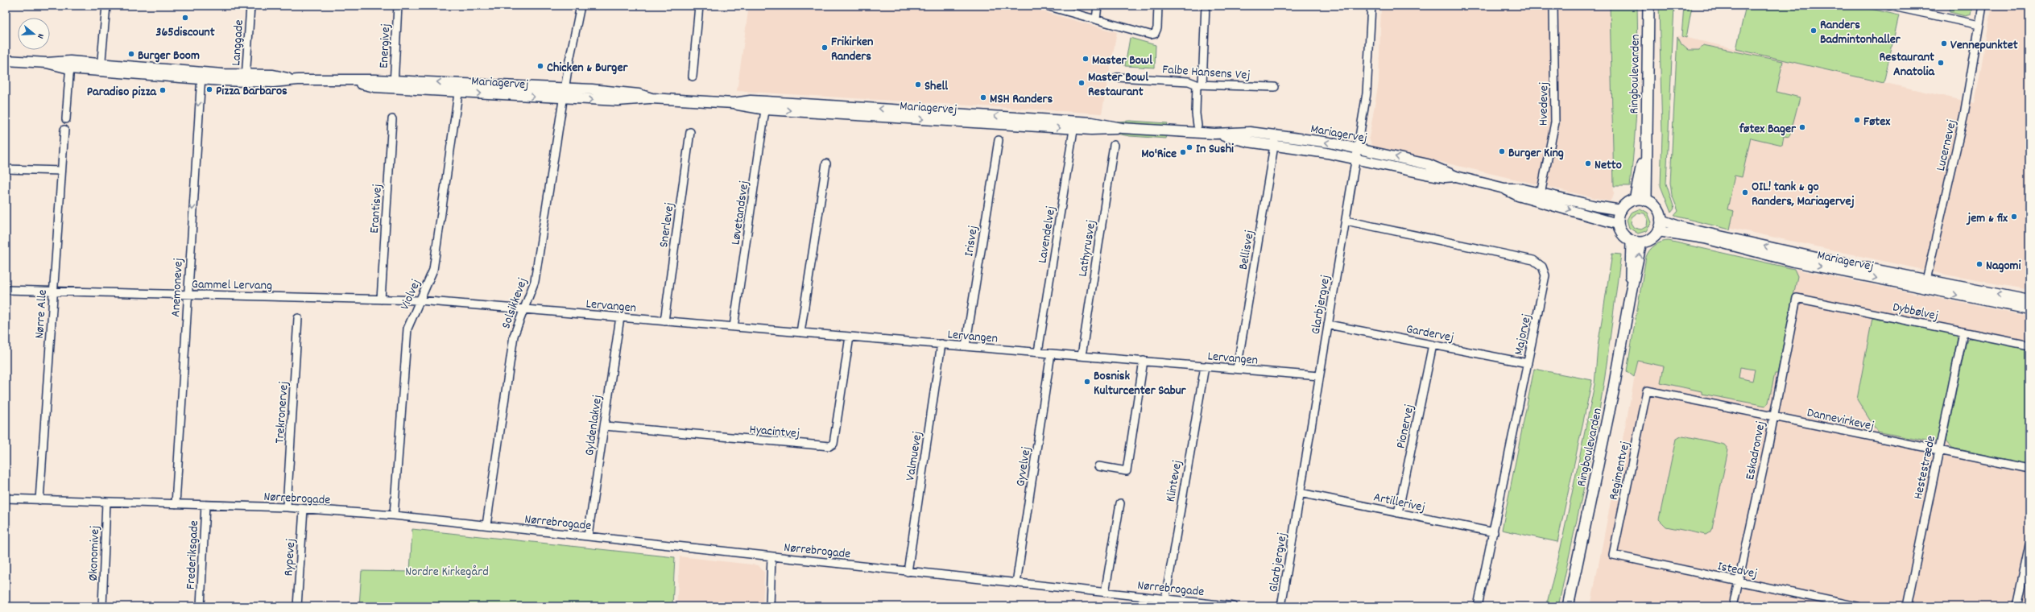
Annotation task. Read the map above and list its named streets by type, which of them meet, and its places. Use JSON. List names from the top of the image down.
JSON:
{
  "streets": {
    "main road": ["Ringboulevarden"],
    "street": [
      "Langgade",
      "Energivej",
      "Falbe Hansens Vej",
      "Mariagervej",
      "Hvedevej",
      "Lucernevej",
      "Erantisvej",
      "Løvetandsvej",
      "Snerlevej",
      "Lavendelvej",
      "Irisvej",
      "Lathyrusvej",
      "Bellisvej",
      "Gammel Lervang",
      "Anemonevej",
      "Violvej",
      "Solsikkevej",
      "Lervangen",
      "Glarbjergvej",
      "Dybbølvej",
      "Nørre Alle",
      "Gardervej",
      "Majorvej",
      "Trekronervej",
      "Dannevirkevej",
      "Gyldenlakvej",
      "Pionervej",
      "Hyacintvej",
      "Eskadronvej",
      "Valmuevej",
      "Gyvelvej",
      "Hestestræde",
      "Regimentvej",
      "Klintevej",
      "Nørrebrogade",
      "Artillerivej",
      "Økonomivej",
      "Frederiksgade",
      "Rypevej",
      "Istedvej"
    ]
  },
  "crossings": [
    ["Langgade", "Mariagervej"],
    ["Energivej", "Mariagervej"],
    ["Ringboulevarden", "Mariagervej"],
    ["Mariagervej", "Hvedevej"],
    ["Mariagervej", "Lucernevej"],
    ["Mariagervej", "Løvetandsvej"],
    ["Mariagervej", "Lavendelvej"],
    ["Mariagervej", "Bellisvej"],
    ["Mariagervej", "Anemonevej"],
    ["Mariagervej", "Violvej"],
    ["Mariagervej", "Solsikkevej"],
    ["Mariagervej", "Glarbjergvej"],
    ["Erantisvej", "Gammel Lervang"],
    ["Løvetandsvej", "Lervangen"],
    ["Snerlevej", "Lervangen"],
    ["Lavendelvej", "Lervangen"],
    ["Irisvej", "Lervangen"],
    ["Lathyrusvej", "Lervangen"],
    ["Bellisvej", "Lervangen"],
    ["Gammel Lervang", "Anemonevej"],
    ["Gammel Lervang", "Violvej"],
    ["Gammel Lervang", "Lervangen"],
    ["Gammel Lervang", "Nørre Alle"],
    ["Anemonevej", "Nørrebrogade"],
    ["Violvej", "Lervangen"],
    ["Violvej", "Nørrebrogade"],
    ["Solsikkevej", "Lervangen"],
    ["Solsikkevej", "Nørrebrogade"],
    ["Lervangen", "Glarbjergvej"],
    ["Lervangen", "Gyldenlakvej"],
    ["Lervangen", "Hyacintvej"],
    ["Lervangen", "Valmuevej"],
    ["Lervangen", "Gyvelvej"],
    ["Lervangen", "Klintevej"],
    ["Glarbjergvej", "Gardervej"],
    ["Glarbjergvej", "Majorvej"],
    ["Glarbjergvej", "Artillerivej"],
    ["Dybbølvej", "Eskadronvej"],
    ["Dybbølvej", "Hestestræde"],
    ["Nørre Alle", "Nørrebrogade"],
    ["Gardervej", "Majorvej"],
    ["Gardervej", "Pionervej"],
    ["Majorvej", "Artillerivej"],
    ["Trekronervej", "Nørrebrogade"],
    ["Dannevirkevej", "Eskadronvej"],
    ["Dannevirkevej", "Hestestræde"],
    ["Dannevirkevej", "Regimentvej"],
    ["Gyldenlakvej", "Hyacintvej"],
    ["Gyldenlakvej", "Nørrebrogade"],
    ["Pionervej", "Artillerivej"],
    ["Eskadronvej", "Istedvej"],
    ["Valmuevej", "Nørrebrogade"],
    ["Gyvelvej", "Nørrebrogade"],
    ["Regimentvej", "Istedvej"],
    ["Klintevej", "Nørrebrogade"],
    ["Nørrebrogade", "Økonomivej"],
    ["Nørrebrogade", "Frederiksgade"],
    ["Nørrebrogade", "Rypevej"]
  ],
  "one_way": ["Anemonevej"],
  "parks": ["Nordre Kirkegård"],
  "places": [
    "365discount",
    "Randers Badmintonhaller",
    "Vennepunktet",
    "Frikirken Randers",
    "Burger Boom",
    "Master Bowl",
    "Restaurant Anatolia",
    "Chicken & Burger",
    "Master Bowl Restaurant",
    "Shell",
    "Pizza Barbaros",
    "Paradiso pizza",
    "MSH Randers",
    "Føtex",
    "føtex Bager",
    "In Sushi",
    "Burger King",
    "Mo'Rice",
    "Netto",
    "OIL! tank & go Randers, Mariagervej",
    "jem & fix",
    "Nagomi",
    "Bosnisk Kulturcenter Sabur"
  ],
  "north": "right"
}
